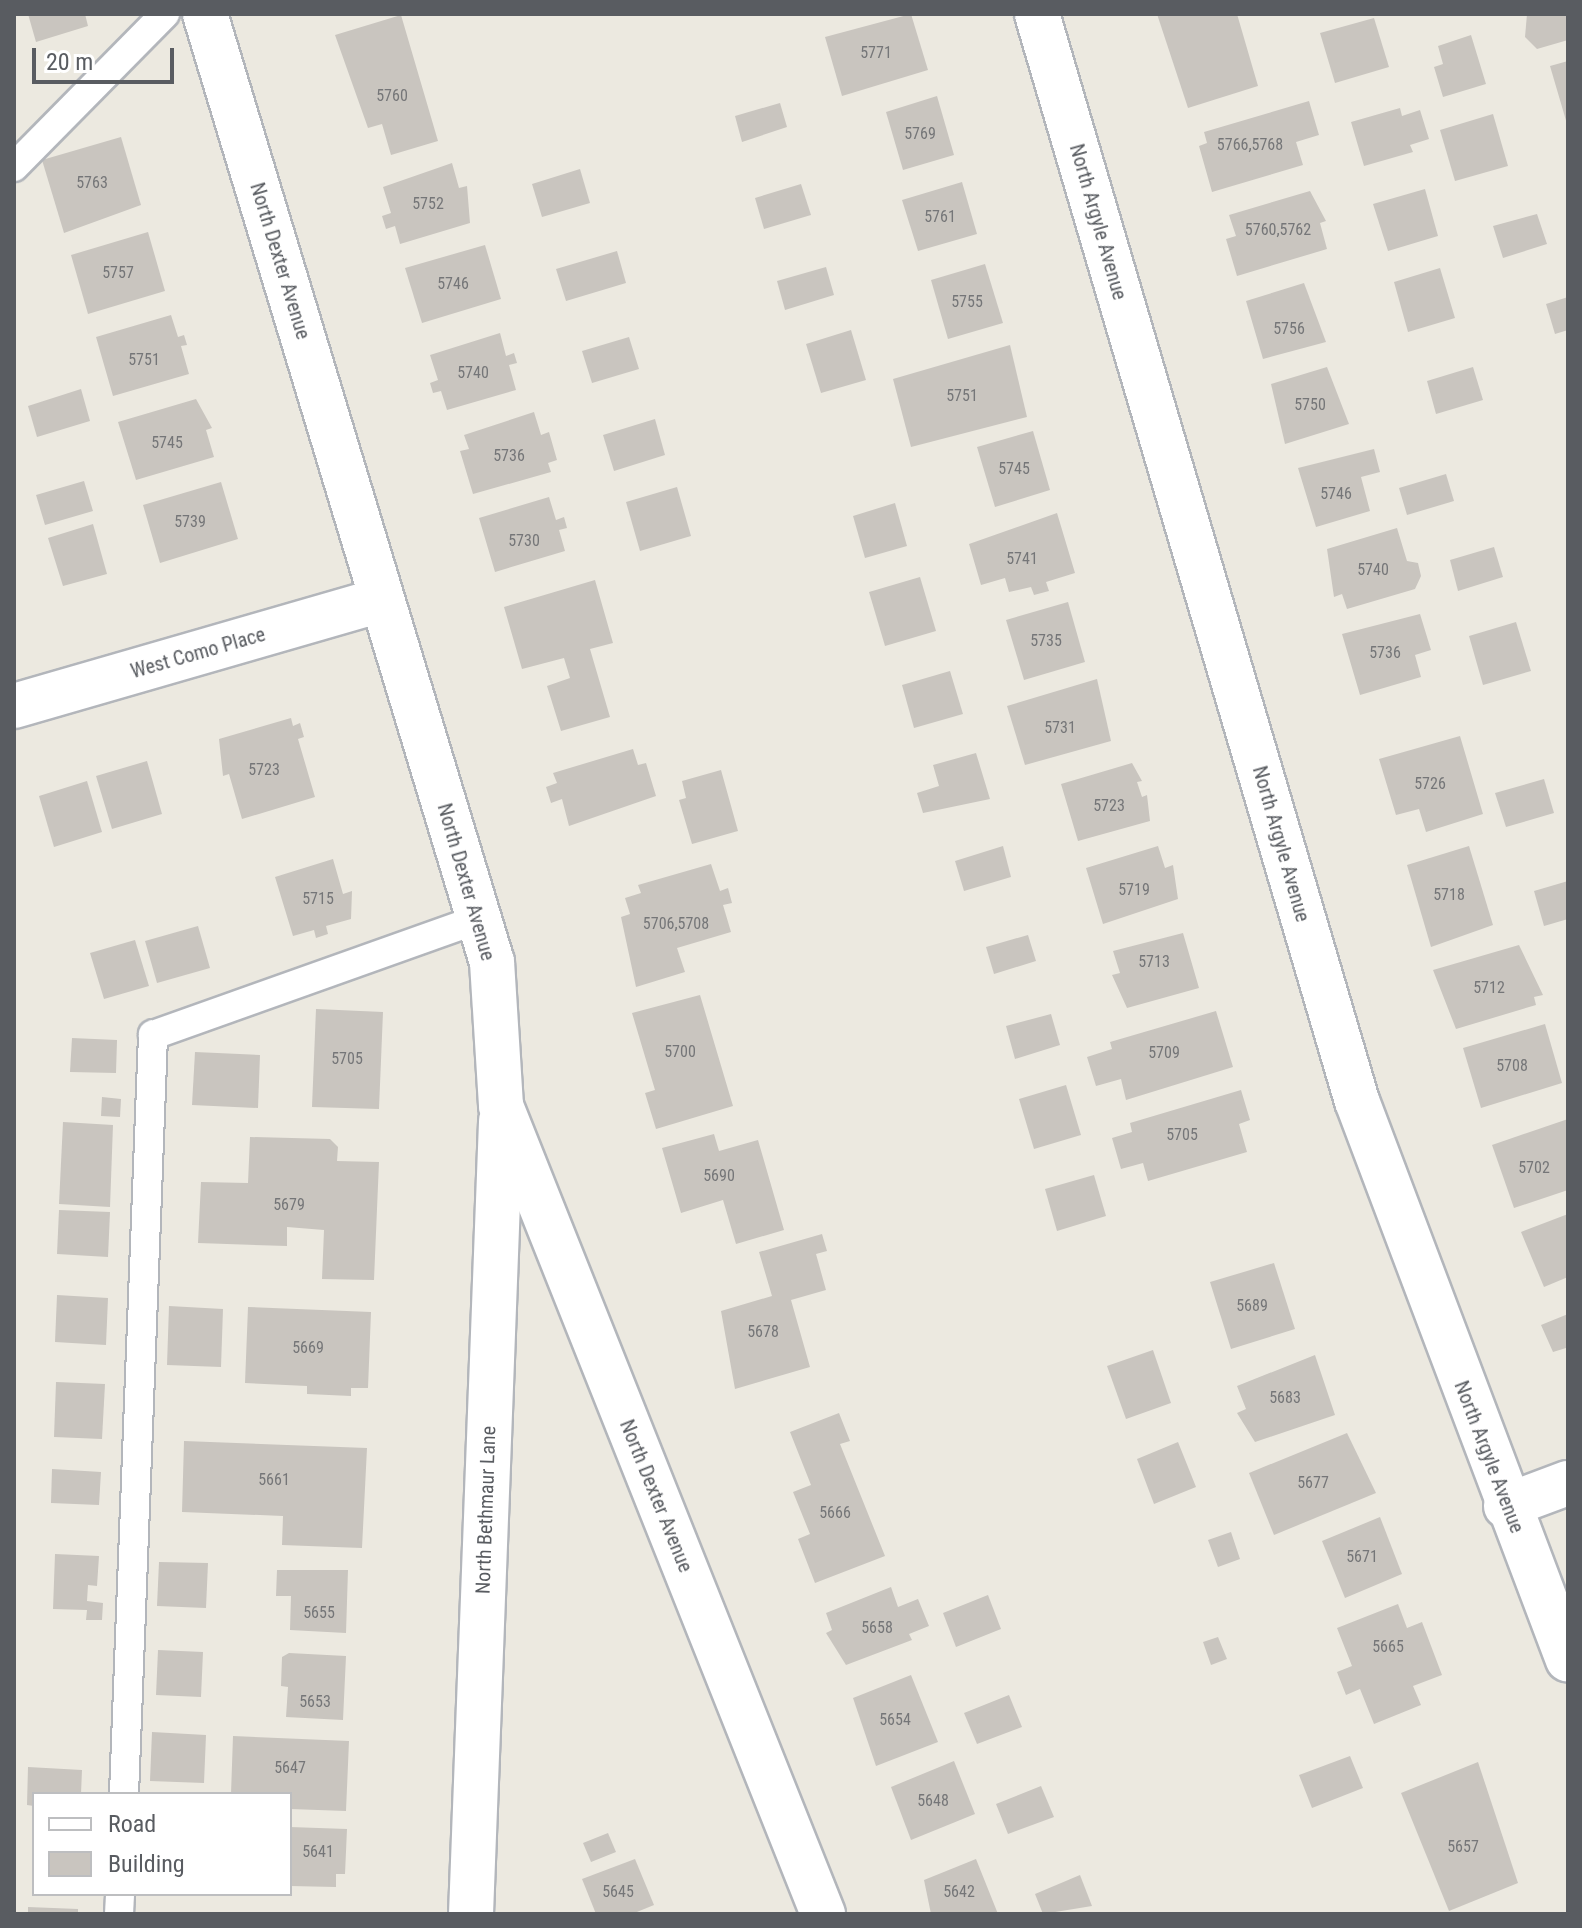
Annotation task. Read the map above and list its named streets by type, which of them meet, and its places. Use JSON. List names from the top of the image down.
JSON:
{
  "streets": {
    "street": [
      "North Argyle Avenue",
      "North Dexter Avenue",
      "West Como Place",
      "North Bethmaur Lane"
    ]
  },
  "crossings": [
    ["North Dexter Avenue", "West Como Place"],
    ["North Dexter Avenue", "North Bethmaur Lane"]
  ],
  "house_numbers": [
    "5771",
    "5760",
    "5769",
    "5766,5768",
    "5763",
    "5752",
    "5761",
    "5760,5762",
    "5757",
    "5746",
    "5755",
    "5756",
    "5751",
    "5740",
    "5751",
    "5750",
    "5745",
    "5736",
    "5745",
    "5746",
    "5739",
    "5730",
    "5741",
    "5740",
    "5735",
    "5736",
    "5731",
    "5723",
    "5726",
    "5723",
    "5719",
    "5718",
    "5715",
    "5706,5708",
    "5713",
    "5712",
    "5700",
    "5709",
    "5705",
    "5708",
    "5705",
    "5702",
    "5690",
    "5679",
    "5689",
    "5678",
    "5669",
    "5683",
    "5661",
    "5677",
    "5666",
    "5671",
    "5655",
    "5658",
    "5665",
    "5653",
    "5654",
    "5647",
    "5648",
    "5657",
    "5641",
    "5645",
    "5642"
  ],
  "legend": ["Road", "Building"],
  "scale_bar": "20 m"
}
